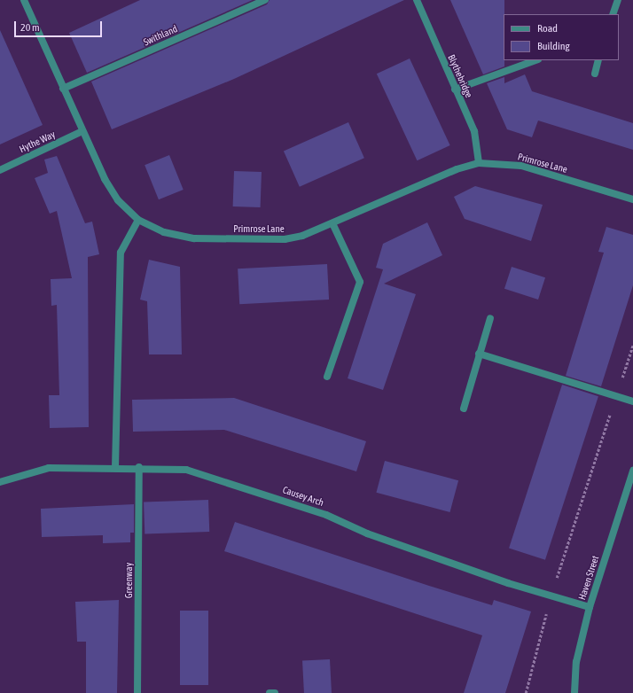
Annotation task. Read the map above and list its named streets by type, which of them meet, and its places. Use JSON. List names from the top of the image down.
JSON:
{
  "streets": {
    "street": [
      "Swithland",
      "Blythebridge",
      "Hythe Way",
      "Primrose Lane",
      "Causey Arch",
      "Haven Street",
      "Greenway"
    ]
  },
  "crossings": [
    ["Swithland", "Primrose Lane"],
    ["Blythebridge", "Primrose Lane"],
    ["Hythe Way", "Primrose Lane"],
    ["Causey Arch", "Haven Street"],
    ["Causey Arch", "Greenway"]
  ],
  "legend": ["Road", "Building"],
  "scale_bar": "20 m"
}
